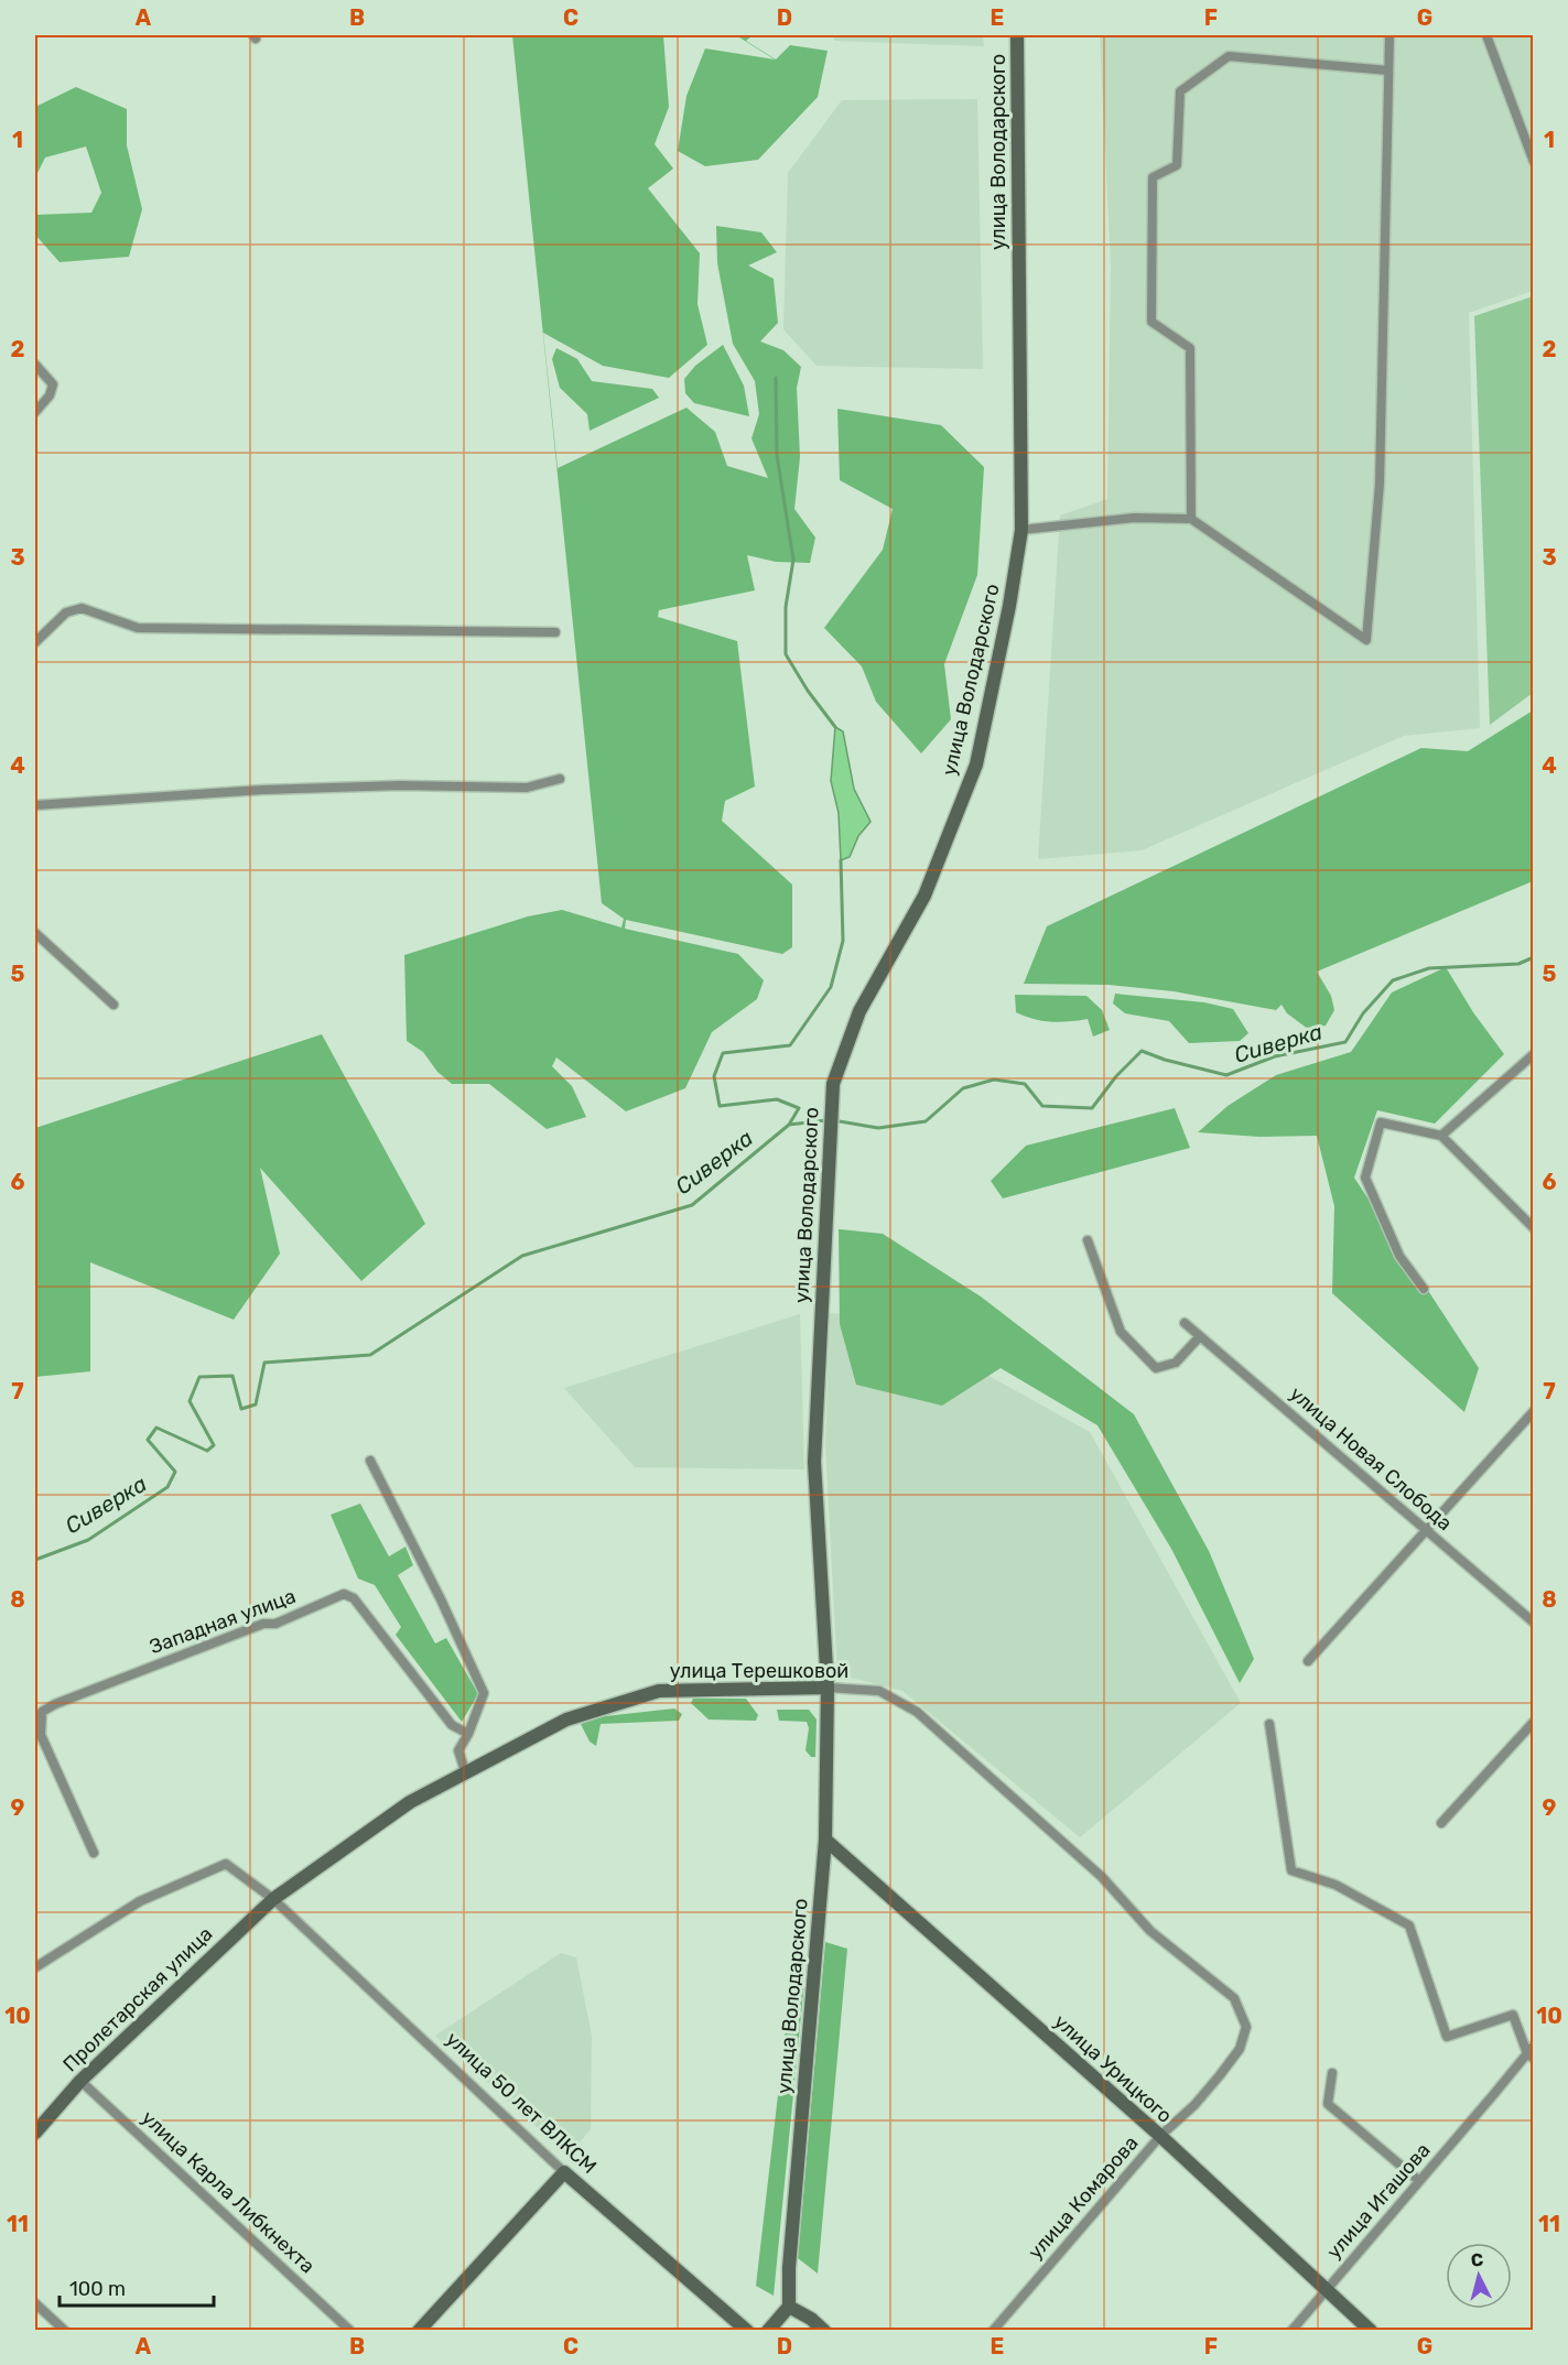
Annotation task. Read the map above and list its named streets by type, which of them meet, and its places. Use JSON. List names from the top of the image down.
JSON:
{
  "streets": {
    "main road": [
      "улица Володарского",
      "улица Терешковой",
      "Пролетарская улица",
      "улица Урицкого",
      "улица 50 лет ВЛКСМ"
    ],
    "street": [
      "улица Новая Слобода",
      "Западная улица",
      "улица Карла Либкнехта",
      "улица Комарова",
      "улица Игашова"
    ]
  },
  "crossings": [
    ["улица Володарского", "улица Терешковой"],
    ["улица Володарского", "улица Урицкого"],
    ["улица Терешковой", "Пролетарская улица"],
    ["улица Терешковой", "улица 50 лет ВЛКСМ"],
    ["улица Терешковой", "улица Комарова"],
    ["Пролетарская улица", "улица 50 лет ВЛКСМ"],
    ["Пролетарская улица", "улица Карла Либкнехта"],
    ["улица Урицкого", "улица Комарова"],
    ["улица Урицкого", "улица Игашова"]
  ],
  "water": ["Сиверка"],
  "scale_bar": "100 m",
  "north": "top",
  "grid": {
    "columns": [
      "A",
      "B",
      "C",
      "D",
      "E",
      "F",
      "G"
    ],
    "rows": [
      "1",
      "2",
      "3",
      "4",
      "5",
      "6",
      "7",
      "8",
      "9",
      "10",
      "11"
    ]
  }
}
